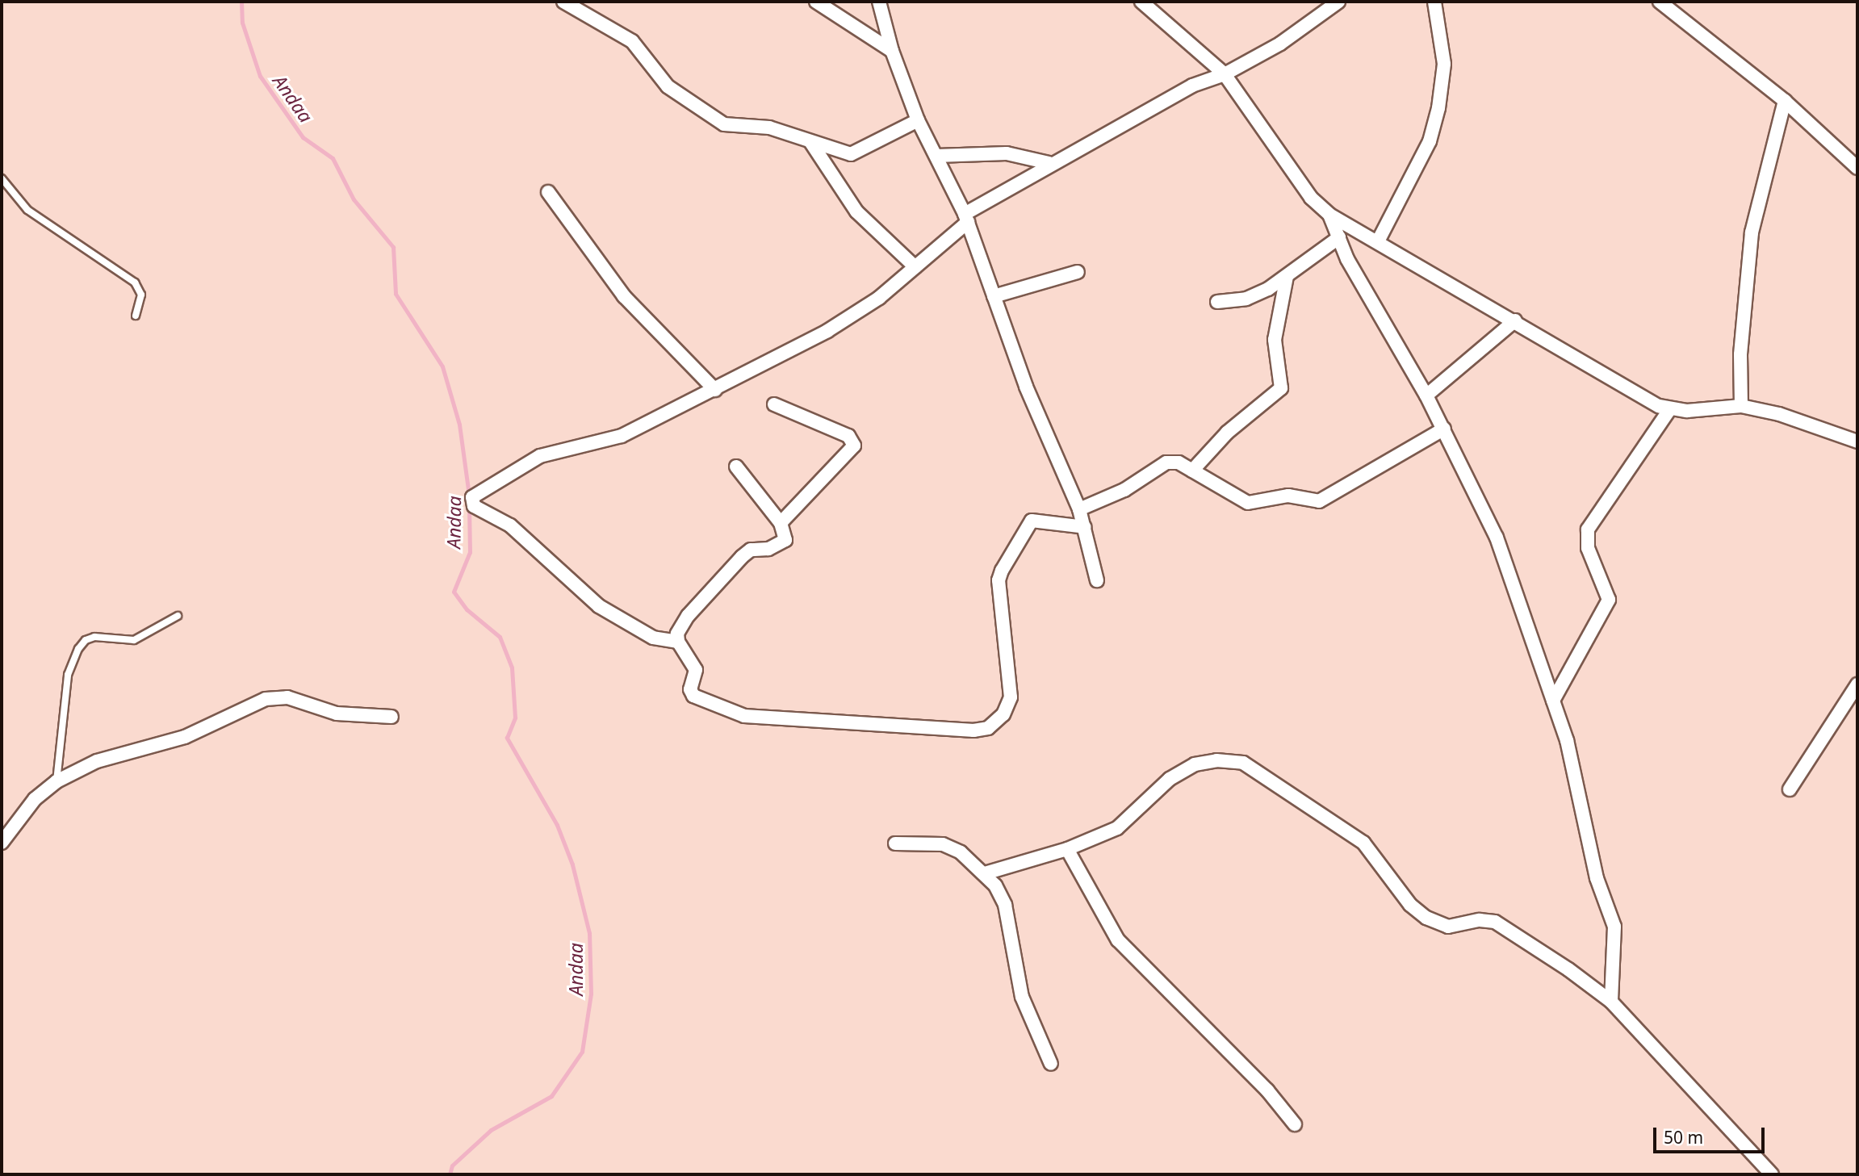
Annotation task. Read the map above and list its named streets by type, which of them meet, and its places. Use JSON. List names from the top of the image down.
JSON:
{
  "water": ["Andaa"],
  "scale_bar": "50 m"
}
